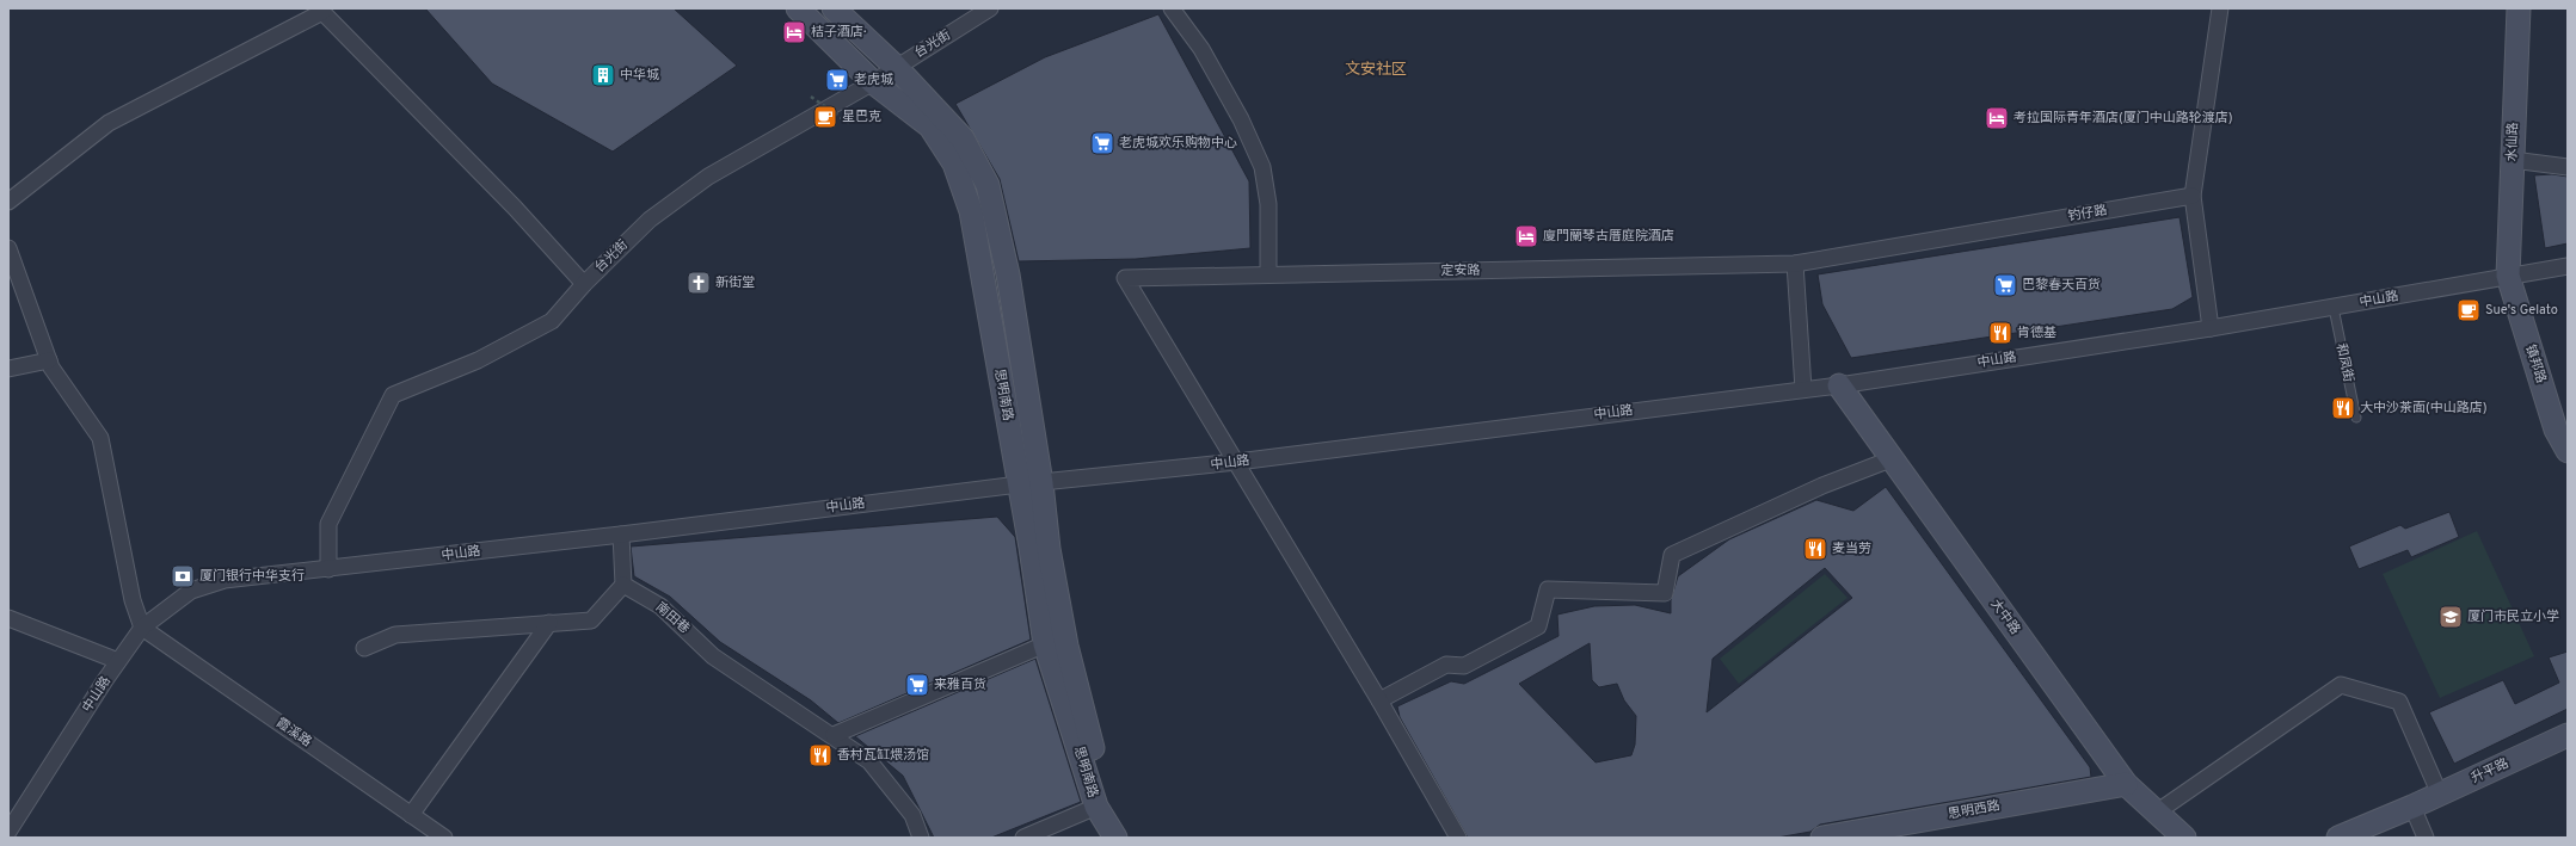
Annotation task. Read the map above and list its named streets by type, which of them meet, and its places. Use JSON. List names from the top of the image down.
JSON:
{
  "streets": {
    "main road": [
      "水仙路",
      "镇邦路",
      "思明南路",
      "大中路",
      "升平路",
      "思明西路"
    ],
    "street": [
      "台光街",
      "钓仔路",
      "定安路",
      "中山路",
      "南田巷",
      "霞溪路"
    ],
    "lane": ["和凤街"]
  },
  "crossings": [
    ["台光街", "中山路"],
    ["台光街", "思明南路"],
    ["水仙路", "中山路"],
    ["水仙路", "镇邦路"],
    ["钓仔路", "定安路"],
    ["定安路", "中山路"],
    ["中山路", "和凤街"],
    ["中山路", "镇邦路"],
    ["中山路", "思明南路"],
    ["中山路", "大中路"],
    ["中山路", "霞溪路"],
    ["大中路", "思明西路"]
  ],
  "districts": ["文安社区"],
  "places": {
    "hotel": ["桔子酒店·", "考拉国际青年酒店(厦门中山路轮渡店)", "廈門蘭琴古厝庭院酒店"],
    "building": ["中华城"],
    "supermarket": [
      "老虎城",
      "老虎城欢乐购物中心",
      "巴黎春天百货",
      "来雅百货"
    ],
    "cafe": ["星巴克", "Sue's Gelato"],
    "church": ["新街堂"],
    "restaurant": [
      "肯德基",
      "大中沙茶面(中山路店)",
      "麦当劳",
      "香村瓦缸煨汤馆"
    ],
    "bank": ["厦门银行中华支行"],
    "school or university": ["厦门市民立小学"]
  }
}
